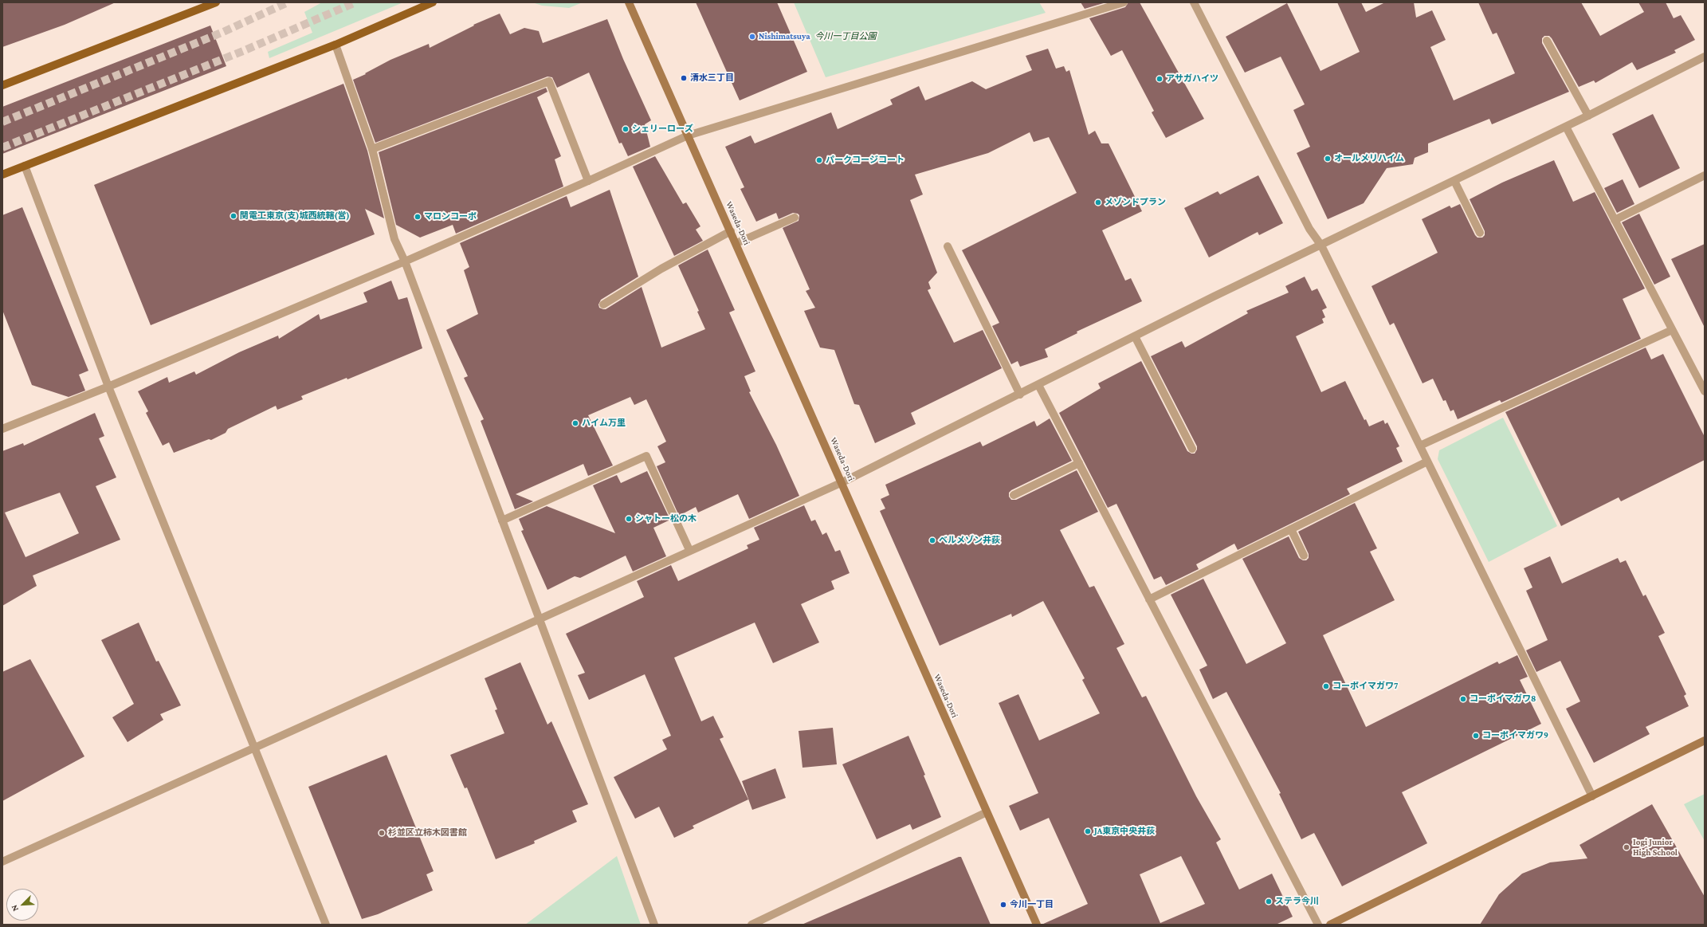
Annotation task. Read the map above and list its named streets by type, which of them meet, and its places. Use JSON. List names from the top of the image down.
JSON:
{
  "streets": {
    "main road": ["Waseda-Dori"]
  },
  "parks": ["今川一丁目公園"],
  "places": [
    "Nishimatsuya",
    "清水三丁目",
    "アサガハイツ",
    "シェリーローズ",
    "オールメリハイム",
    "パークコージコート",
    "メゾンドプラン",
    "関電工東京(支)城西統轄(営)",
    "マロンコーポ",
    "ハイム万里",
    "シャトー松の木",
    "ベルメゾン井荻",
    "コーポイマガワ7",
    "コーポイマガワ8",
    "コーポイマガワ9",
    "JA東京中央井荻",
    "杉並区立柿木図書館",
    "Iogi Junior High School",
    "ステラ今川",
    "今川一丁目"
  ],
  "north": "bottom left"
}
